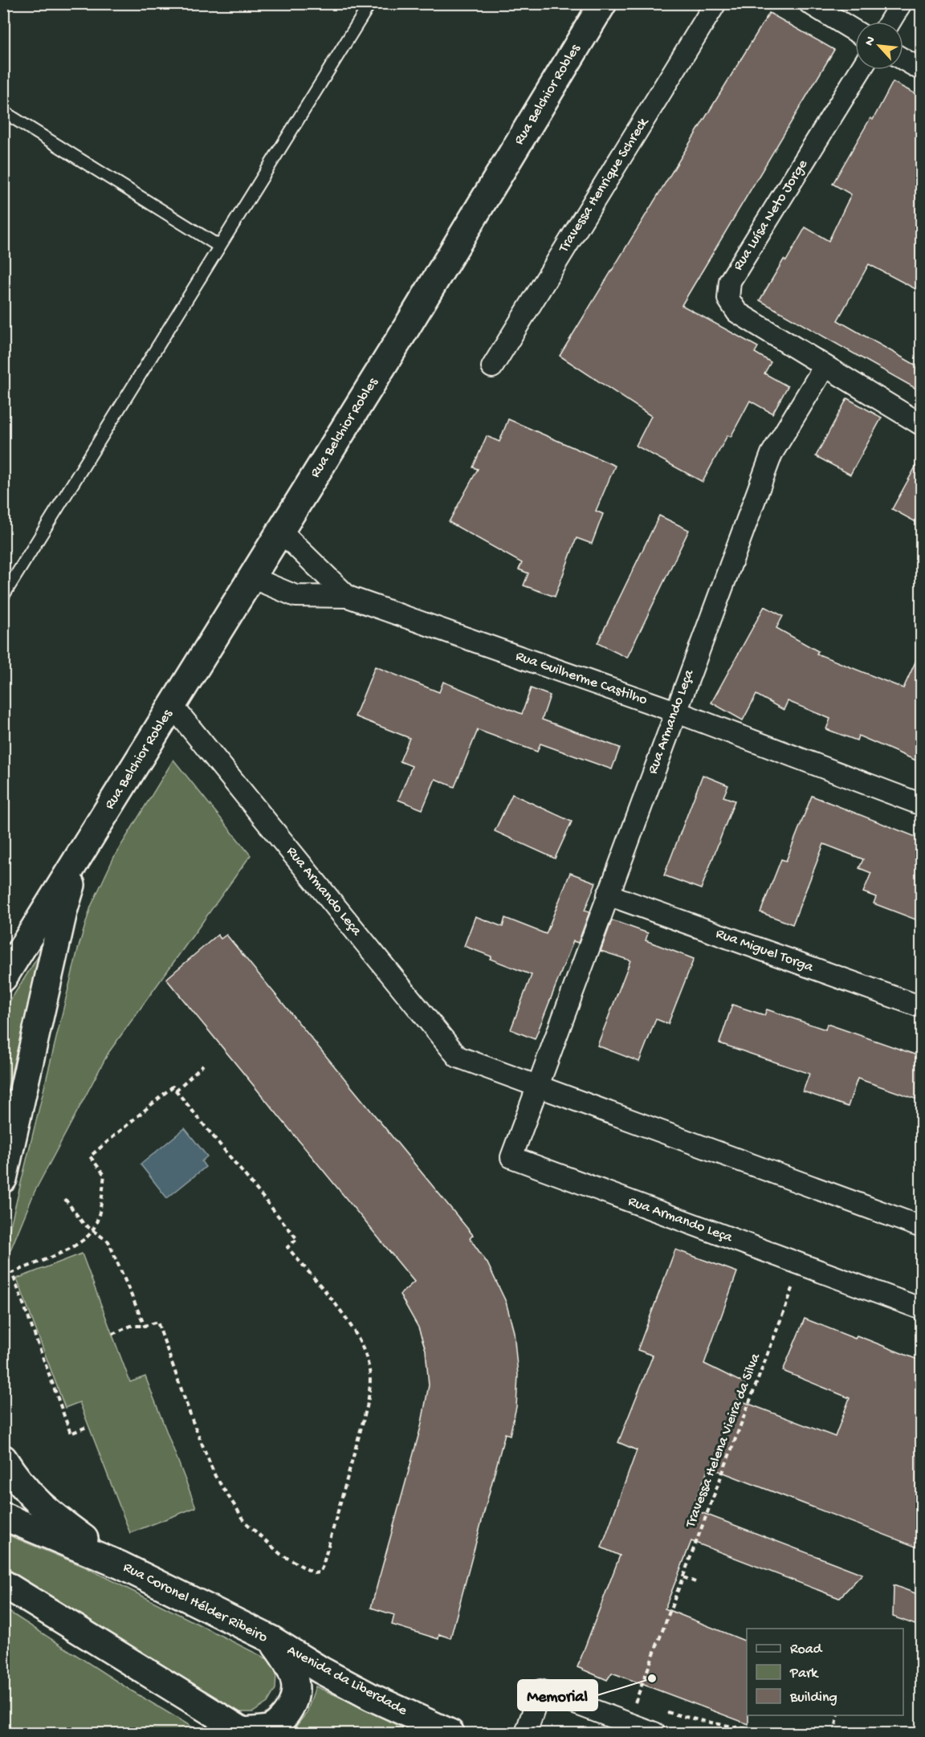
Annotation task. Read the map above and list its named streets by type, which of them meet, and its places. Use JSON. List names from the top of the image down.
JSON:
{
  "streets": {
    "main road": ["Rua Belchior Robles", "Rua Coronel Hélder Ribeiro", "Avenida da Liberdade"],
    "street": [
      "Travessa Henrique Schreck",
      "Rua Luísa Neto Jorge",
      "Rua Guilherme Castilho",
      "Rua Armando Leça",
      "Rua Miguel Torga"
    ],
    "path": ["Travessa Helena Vieira da Silva"]
  },
  "crossings": [
    ["Rua Belchior Robles", "Rua Guilherme Castilho"],
    ["Rua Belchior Robles", "Rua Armando Leça"],
    ["Rua Luísa Neto Jorge", "Rua Armando Leça"],
    ["Rua Guilherme Castilho", "Rua Armando Leça"],
    ["Rua Armando Leça", "Rua Miguel Torga"],
    ["Rua Coronel Hélder Ribeiro", "Avenida da Liberdade"]
  ],
  "places": ["Memorial"],
  "legend": ["Road", "Park", "Building"],
  "north": "top left"
}
